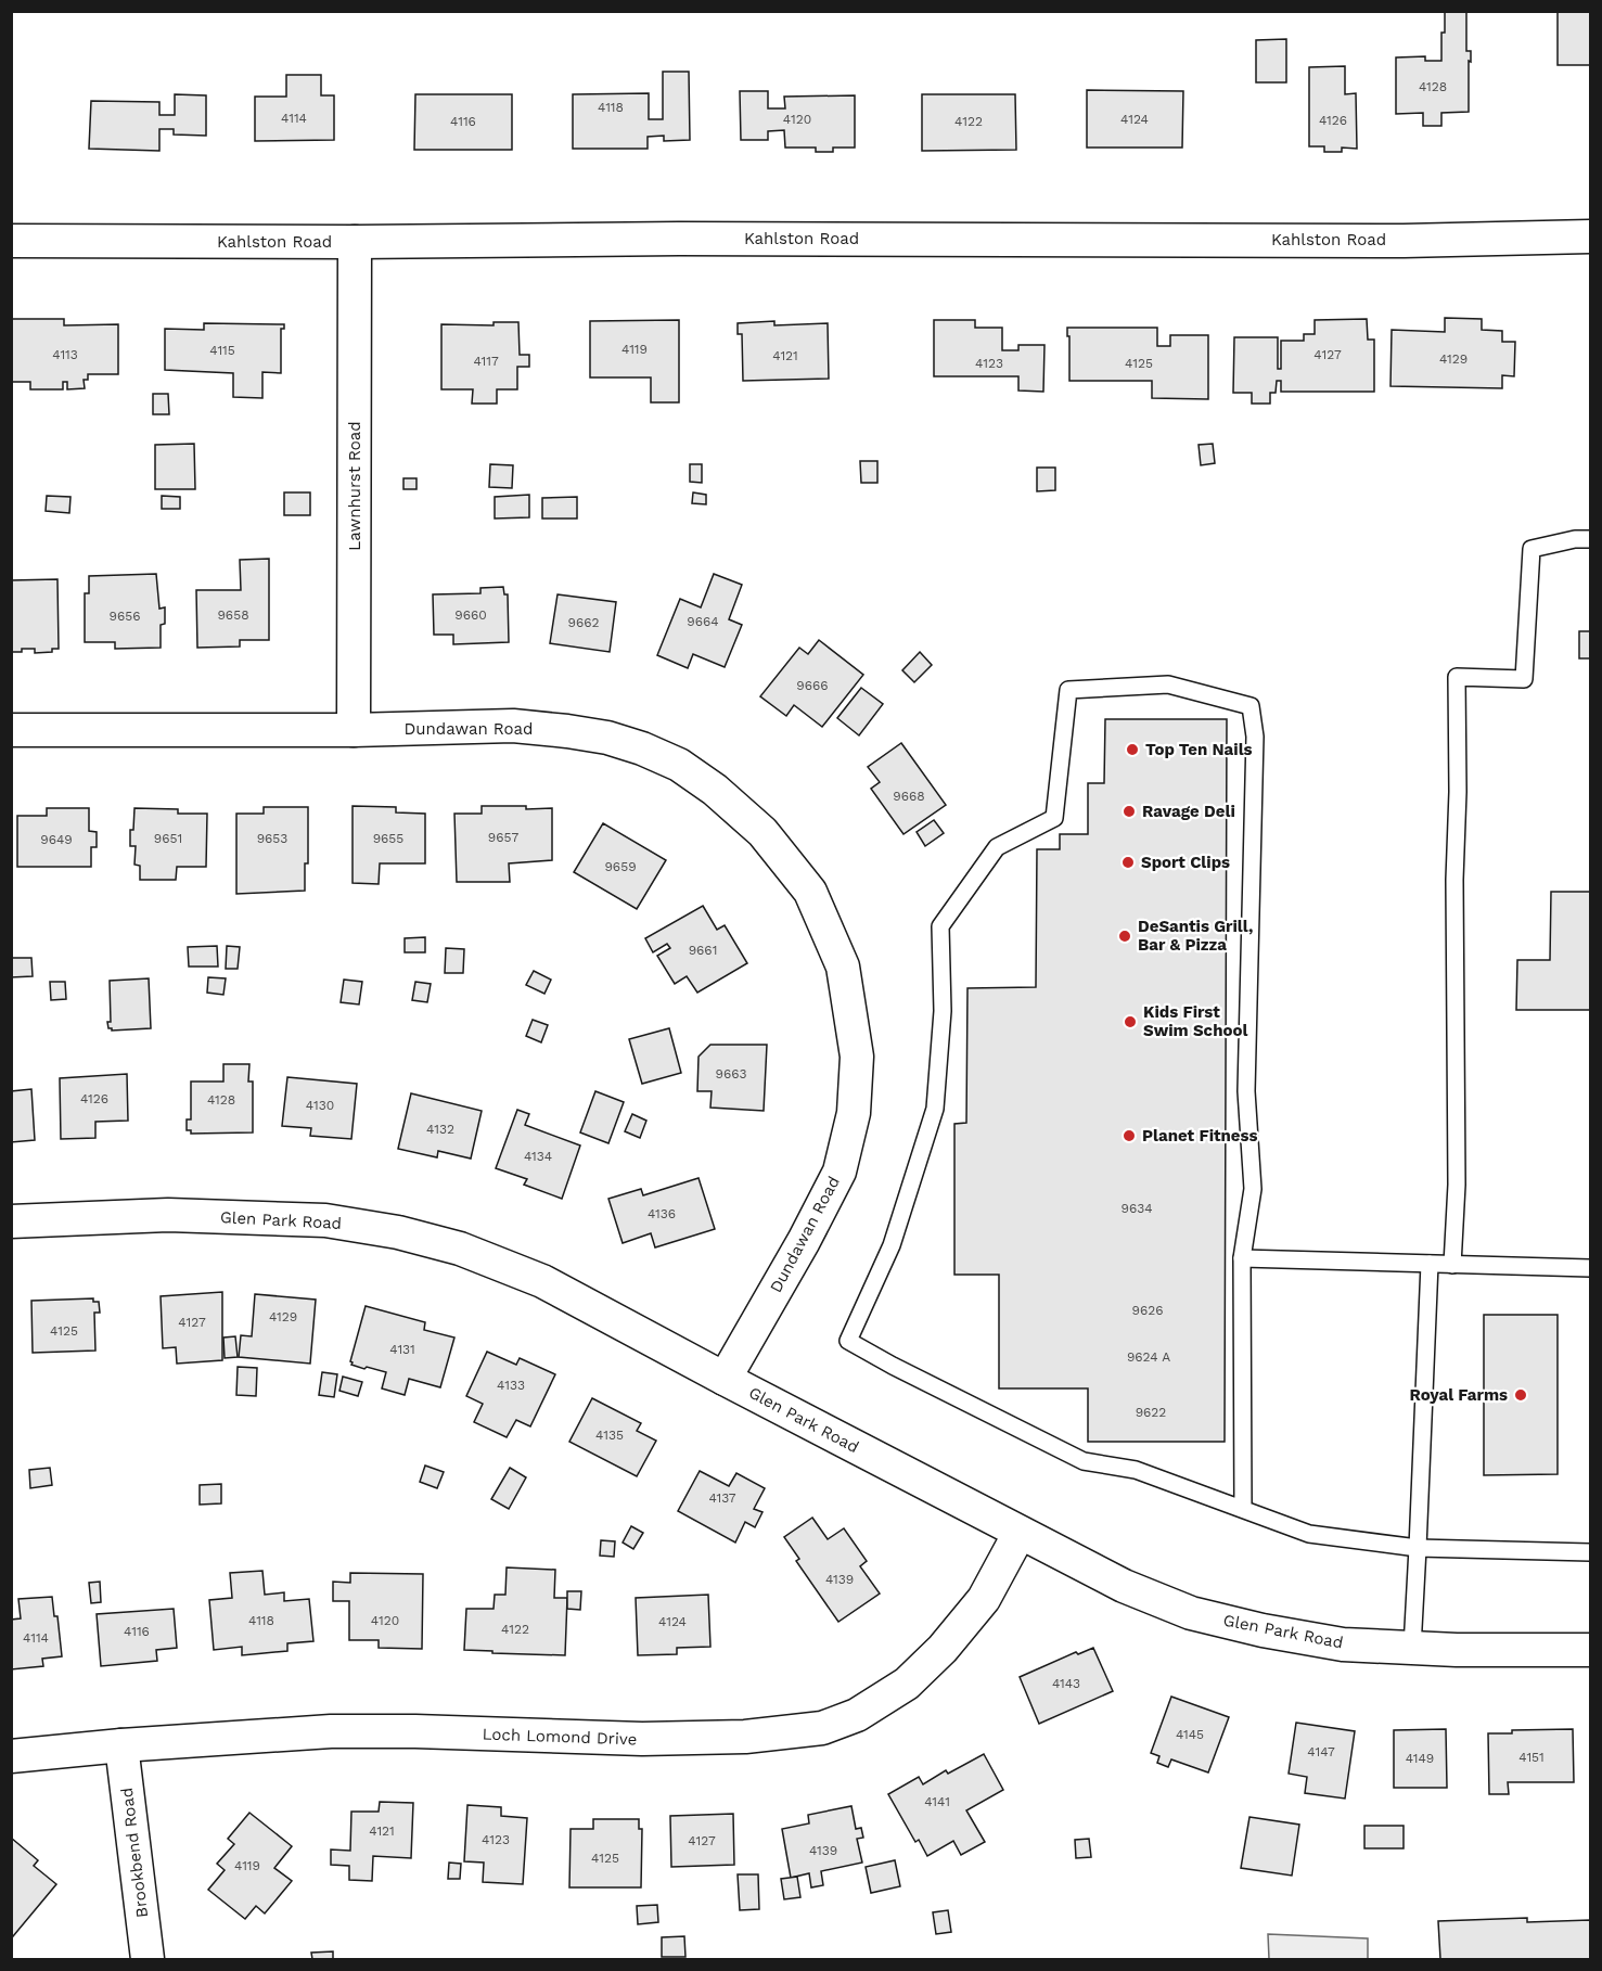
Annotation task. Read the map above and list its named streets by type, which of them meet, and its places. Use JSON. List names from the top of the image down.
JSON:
{
  "streets": {
    "street": [
      "Kahlston Road",
      "Lawnhurst Road",
      "Dundawan Road",
      "Glen Park Road",
      "Loch Lomond Drive",
      "Brookbend Road"
    ]
  },
  "crossings": [
    ["Kahlston Road", "Lawnhurst Road"],
    ["Lawnhurst Road", "Dundawan Road"],
    ["Dundawan Road", "Glen Park Road"],
    ["Glen Park Road", "Loch Lomond Drive"],
    ["Loch Lomond Drive", "Brookbend Road"]
  ],
  "places": [
    "Top Ten Nails",
    "Ravage Deli",
    "Sport Clips",
    "DeSantis Grill, Bar & Pizza",
    "Kids First Swim School",
    "Planet Fitness",
    "Royal Farms"
  ],
  "house_numbers": [
    "4128",
    "4118",
    "4114",
    "4120",
    "4124",
    "4126",
    "4116",
    "4122",
    "4119",
    "4115",
    "4113",
    "4127",
    "4121",
    "4129",
    "4117",
    "4123",
    "4125",
    "9658",
    "9660",
    "9656",
    "9664",
    "9662",
    "9666",
    "9668",
    "9657",
    "9651",
    "9653",
    "9655",
    "9649",
    "9659",
    "9661",
    "9663",
    "4126",
    "4128",
    "4130",
    "4132",
    "4134",
    "9634",
    "4136",
    "9626",
    "4129",
    "4127",
    "4125",
    "4131",
    "9624 A",
    "4133",
    "9622",
    "4135",
    "4137",
    "4139",
    "4118",
    "4120",
    "4124",
    "4122",
    "4116",
    "4114",
    "4143",
    "4145",
    "4147",
    "4151",
    "4149",
    "4141",
    "4121",
    "4123",
    "4127",
    "4139",
    "4125",
    "4119"
  ]
}
